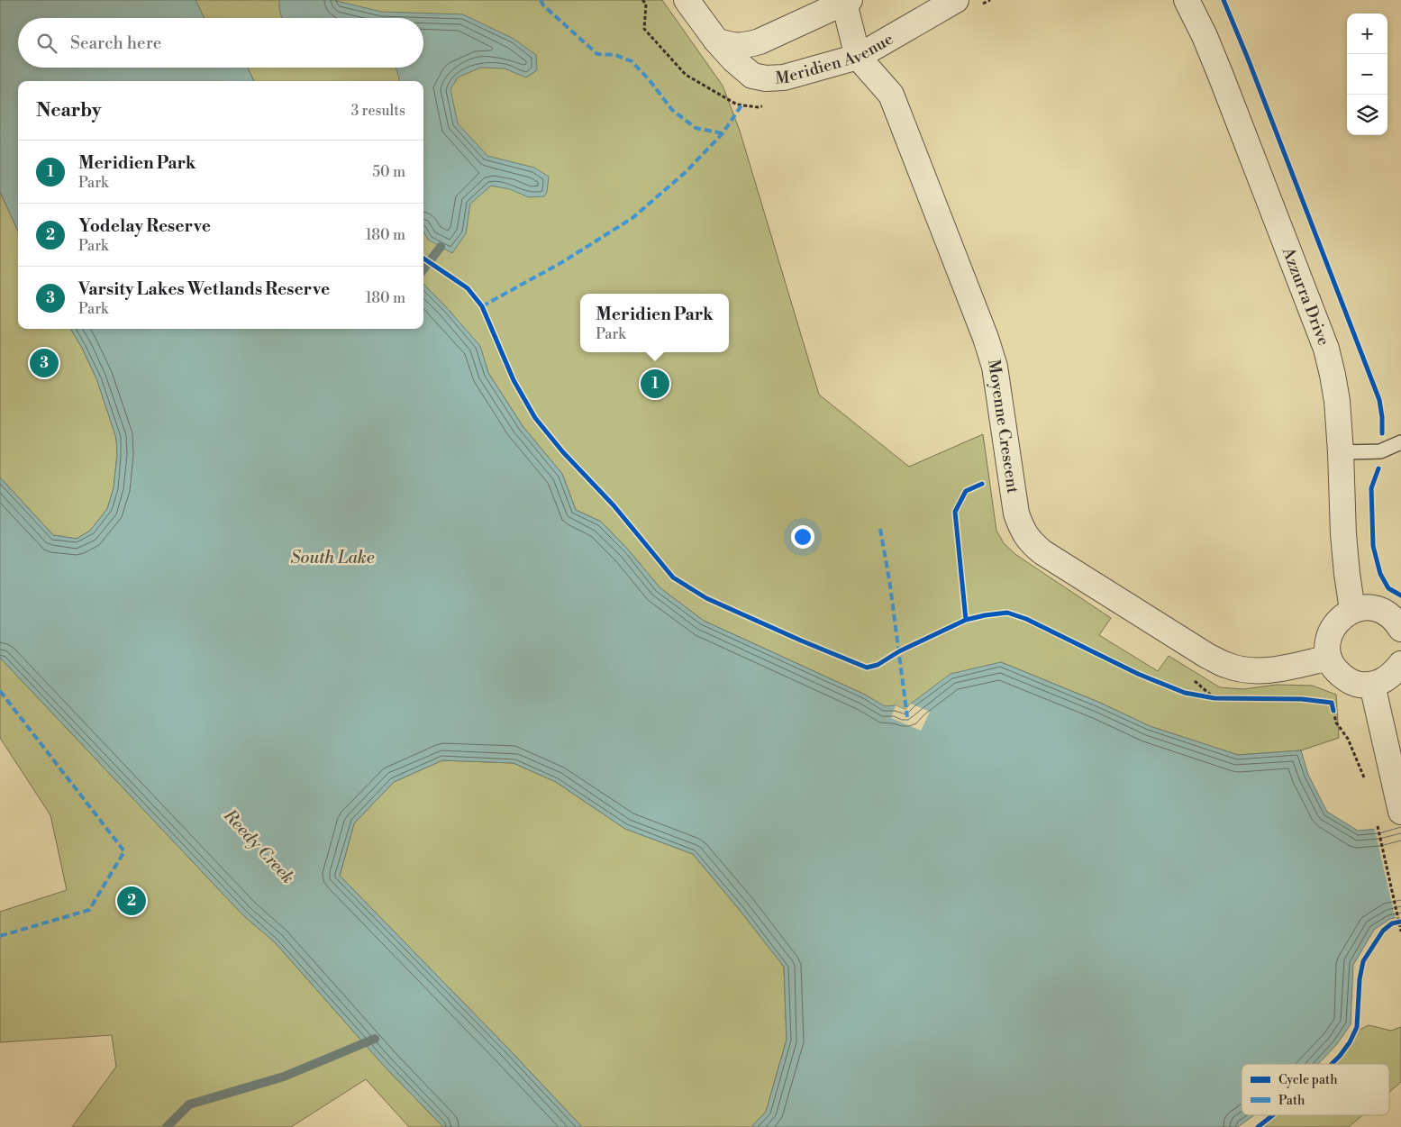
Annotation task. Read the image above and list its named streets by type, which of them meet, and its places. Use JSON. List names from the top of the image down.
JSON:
{
  "streets": {
    "street": ["Meridien Avenue", "Azzurra Drive", "Moyenne Crescent"]
  },
  "crossings": [
    ["Meridien Avenue", "Moyenne Crescent"]
  ],
  "water": ["South Lake", "Reedy Creek"],
  "legend": ["Cycle path", "Path"],
  "page": {
    "map_buttons": ["+", "−"],
    "search": "Search here",
    "heading": ["Nearby", "3 results"],
    "list": [
      {
        "mark": "1",
        "name": "Meridien Park",
        "note": "Park",
        "value": "50 m"
      },
      {
        "mark": "2",
        "name": "Yodelay Reserve",
        "note": "Park",
        "value": "180 m"
      },
      {
        "mark": "3",
        "name": "Varsity Lakes Wetlands Reserve",
        "note": "Park",
        "value": "180 m"
      }
    ],
    "popup": ["Meridien Park", "Park"],
    "pins": ["3", "1", "2"]
  }
}
